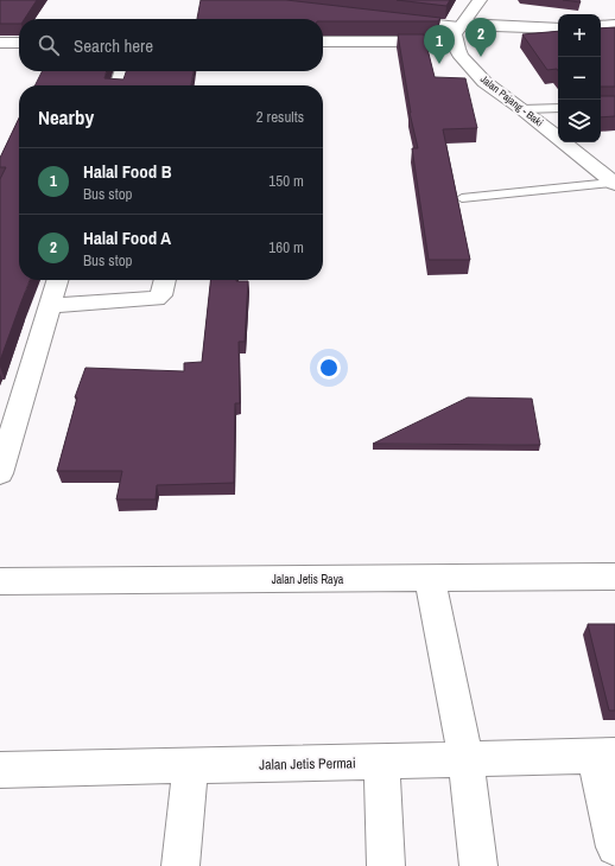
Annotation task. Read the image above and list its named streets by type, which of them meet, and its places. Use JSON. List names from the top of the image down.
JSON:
{
  "streets": {
    "street": ["Jalan Pajang - Baki", "Jalan Jetis Raya", "Jalan Jetis Permai"]
  },
  "page": {
    "map_buttons": ["+", "−"],
    "pins": ["2", "1"],
    "search": "Search here",
    "heading": ["Nearby", "2 results"],
    "list": [
      {
        "mark": "1",
        "name": "Halal Food B",
        "note": "Bus stop",
        "value": "150 m"
      },
      {
        "mark": "2",
        "name": "Halal Food A",
        "note": "Bus stop",
        "value": "160 m"
      }
    ]
  }
}
